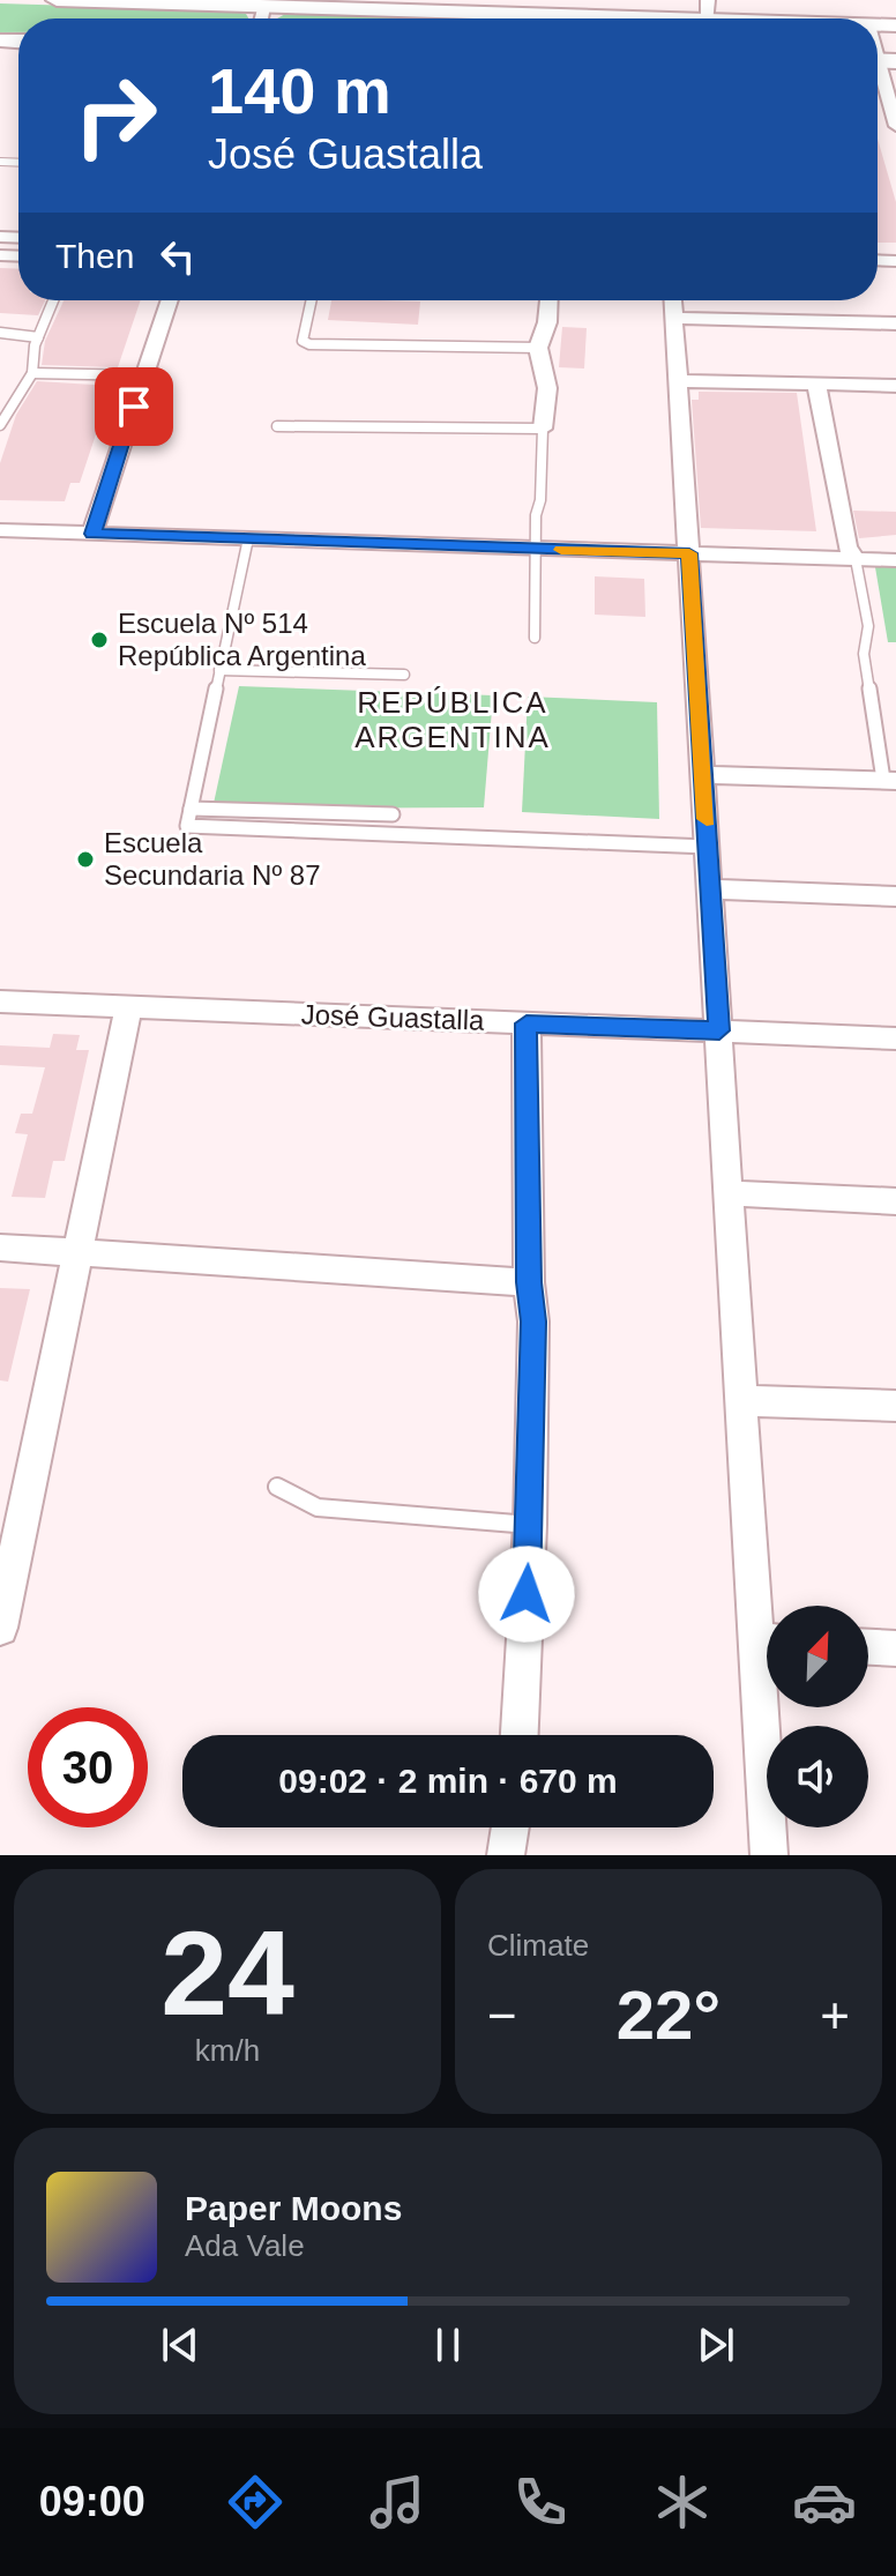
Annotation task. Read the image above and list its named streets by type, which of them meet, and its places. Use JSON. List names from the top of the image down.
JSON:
{
  "streets": {
    "street": ["José Guastalla"]
  },
  "districts": ["REPÚBLICA ARGENTINA"],
  "places": ["Escuela Nº 514 República Argentina", "Escuela Secundaria Nº 87"],
  "north": "top right",
  "page": {
    "turn": ["140 m", "José Guastalla"],
    "then": "Then",
    "limit": "30",
    "trip": "09:02 · 2 min · 670 m",
    "tile": [
      ["24", "km/h"],
      "Climate"
    ],
    "heat": ["−", "22°", "+"],
    "song": ["Paper Moons", "Ada Vale"],
    "tabs": "09:00"
  }
}
